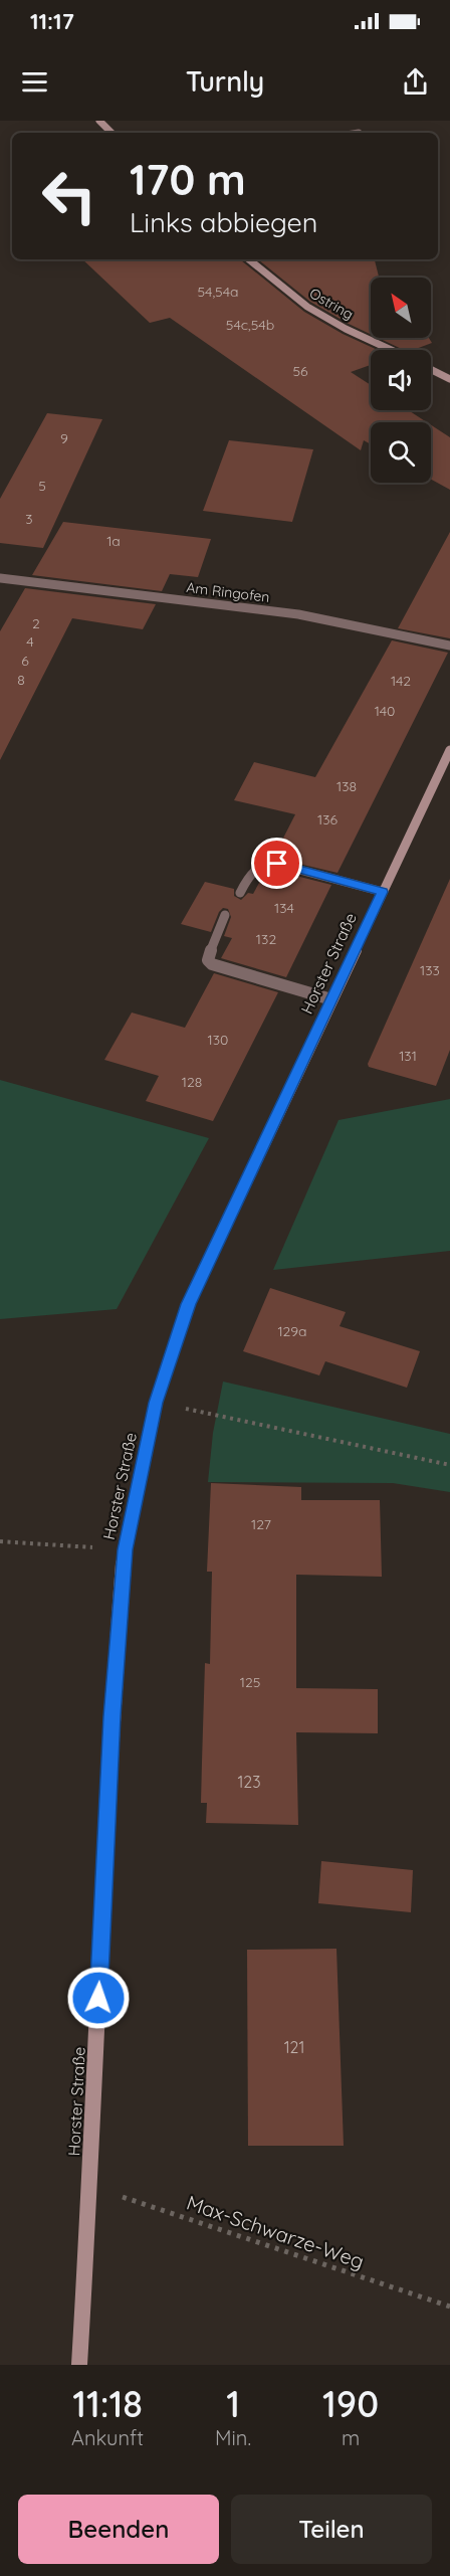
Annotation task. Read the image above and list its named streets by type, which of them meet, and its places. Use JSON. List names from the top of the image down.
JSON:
{
  "streets": {
    "main road": ["Ostring", "Horster Straße"],
    "street": ["Am Ringofen"],
    "path": ["Max-Schwarze-Weg"]
  },
  "crossings": [
    ["Horster Straße", "Max-Schwarze-Weg"]
  ],
  "house_numbers": [
    "54,54a",
    "54c,54b",
    "56",
    "9",
    "5",
    "3",
    "1a",
    "2",
    "4",
    "6",
    "8",
    "142",
    "140",
    "138",
    "136",
    "134",
    "132",
    "133",
    "130",
    "131",
    "128",
    "129a",
    "127",
    "125",
    "123",
    "121"
  ],
  "north": "top left",
  "page": {
    "status": "11:17",
    "header": "Turnly",
    "turn": ["170 m", "Links abbiegen"],
    "eta": [
      "11:18",
      "Ankunft",
      "1",
      "Min.",
      "190",
      "m"
    ],
    "buttons": ["Beenden", "Teilen"]
  }
}
